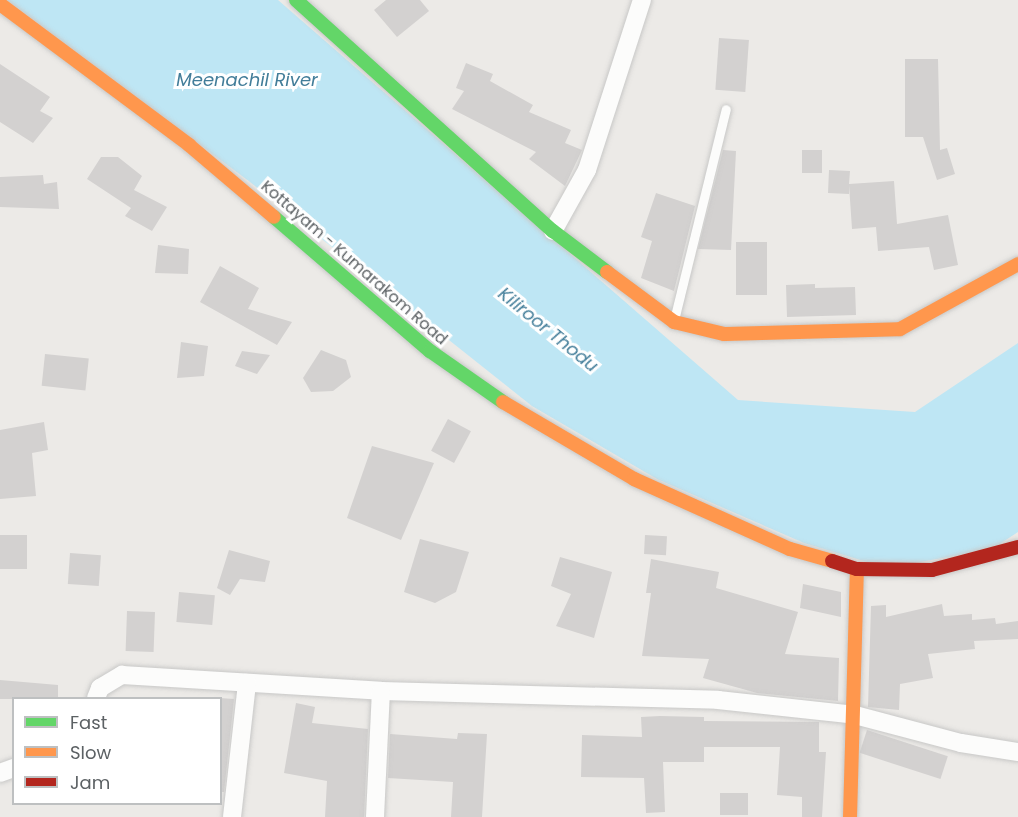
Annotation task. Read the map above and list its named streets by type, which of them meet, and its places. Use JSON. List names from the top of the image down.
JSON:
{
  "streets": {
    "main road": ["Kottayam - Kumarakom Road"]
  },
  "water": ["Meenachil River", "Kiliroor Thodu"],
  "legend": ["Fast", "Slow", "Jam"]
}
